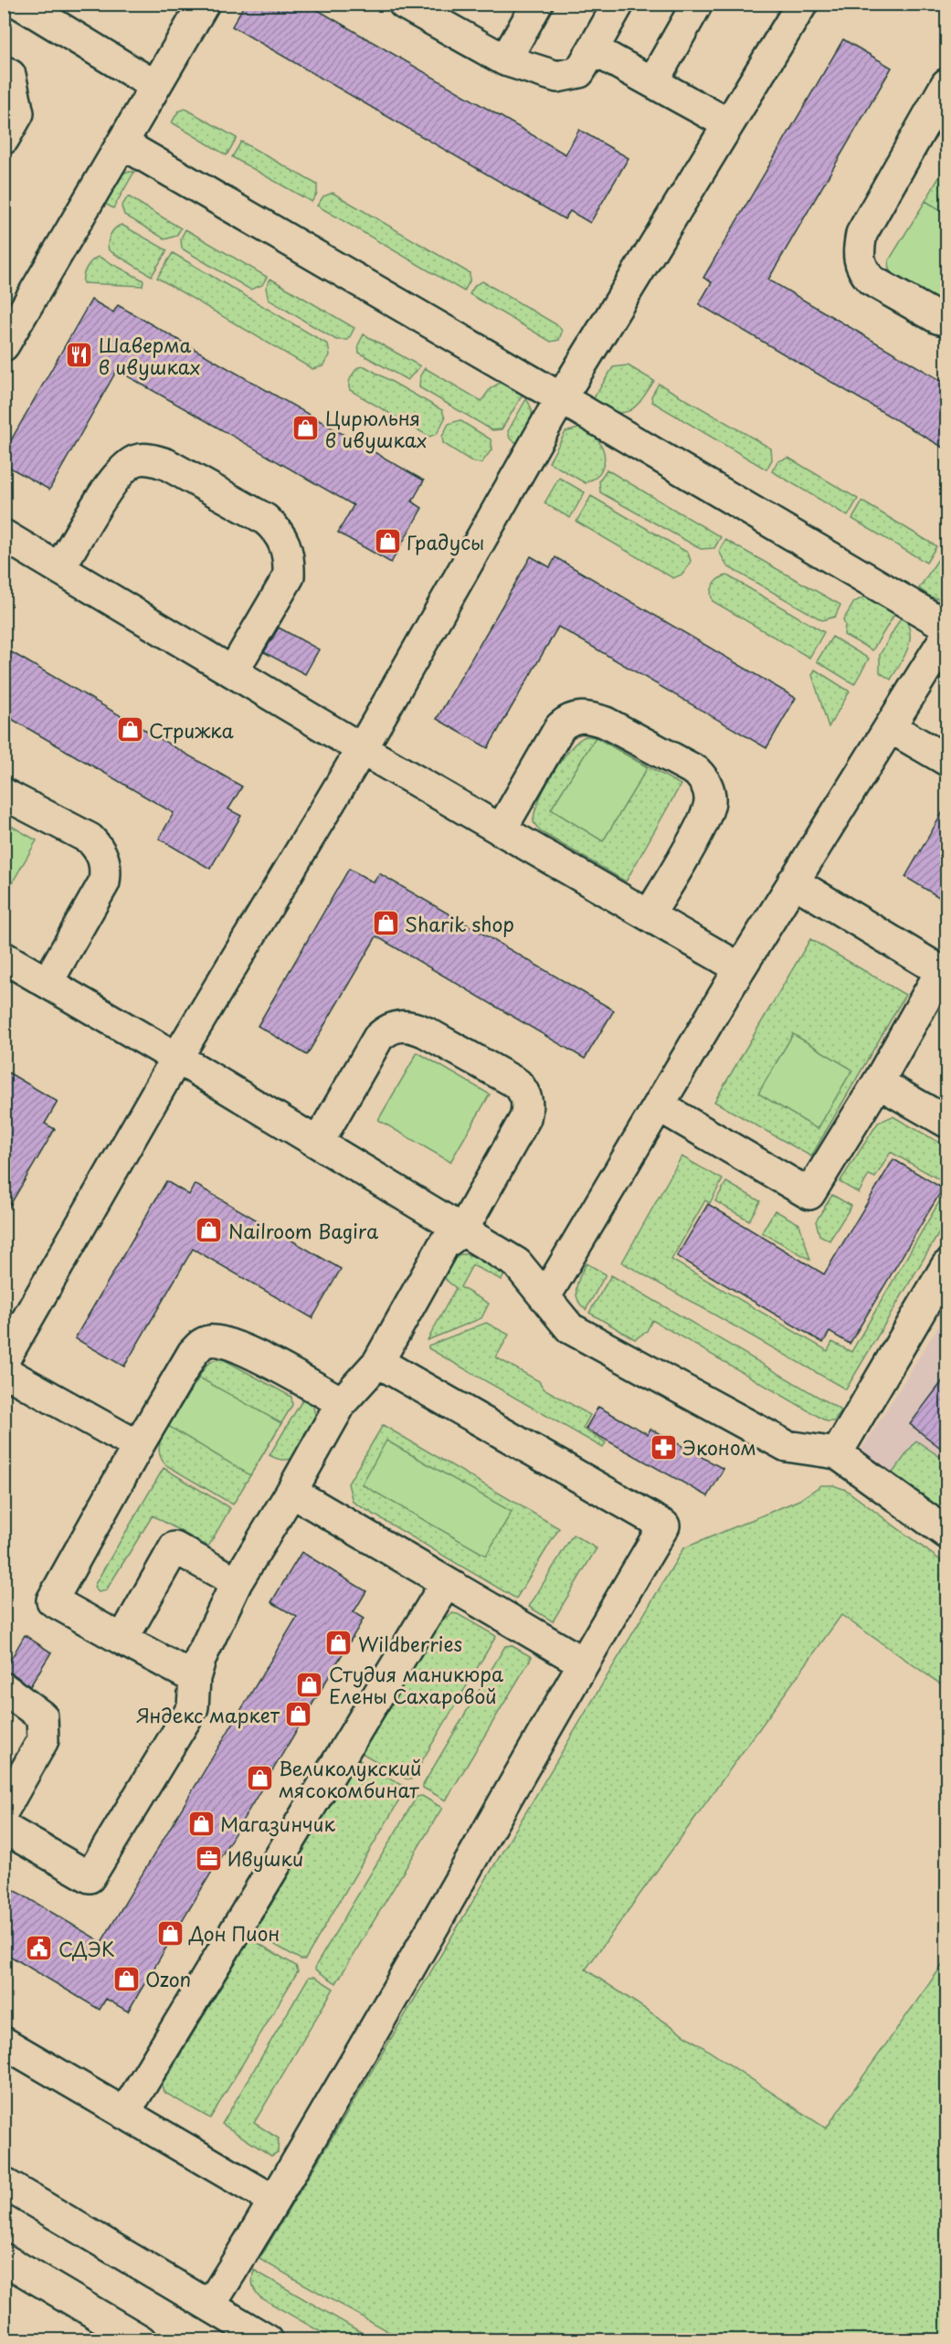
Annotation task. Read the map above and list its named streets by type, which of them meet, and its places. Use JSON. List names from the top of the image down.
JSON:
{
  "places": {
    "restaurant": ["Шаверма в ивушках"],
    "shop": [
      "Цирюльня в ивушках",
      "Градусы",
      "Стрижка",
      "Sharik shop",
      "Nailroom Bagira",
      "Wildberries",
      "Студия маникюра Елены Сахаровой",
      "Яндекс маркет",
      "Великолукский мясокомбинат",
      "Магазинчик",
      "Дон Пион",
      "Ozon"
    ],
    "pharmacy": ["Эконом"],
    "office": ["Ивушки"],
    "public building": ["СДЭК"]
  }
}
